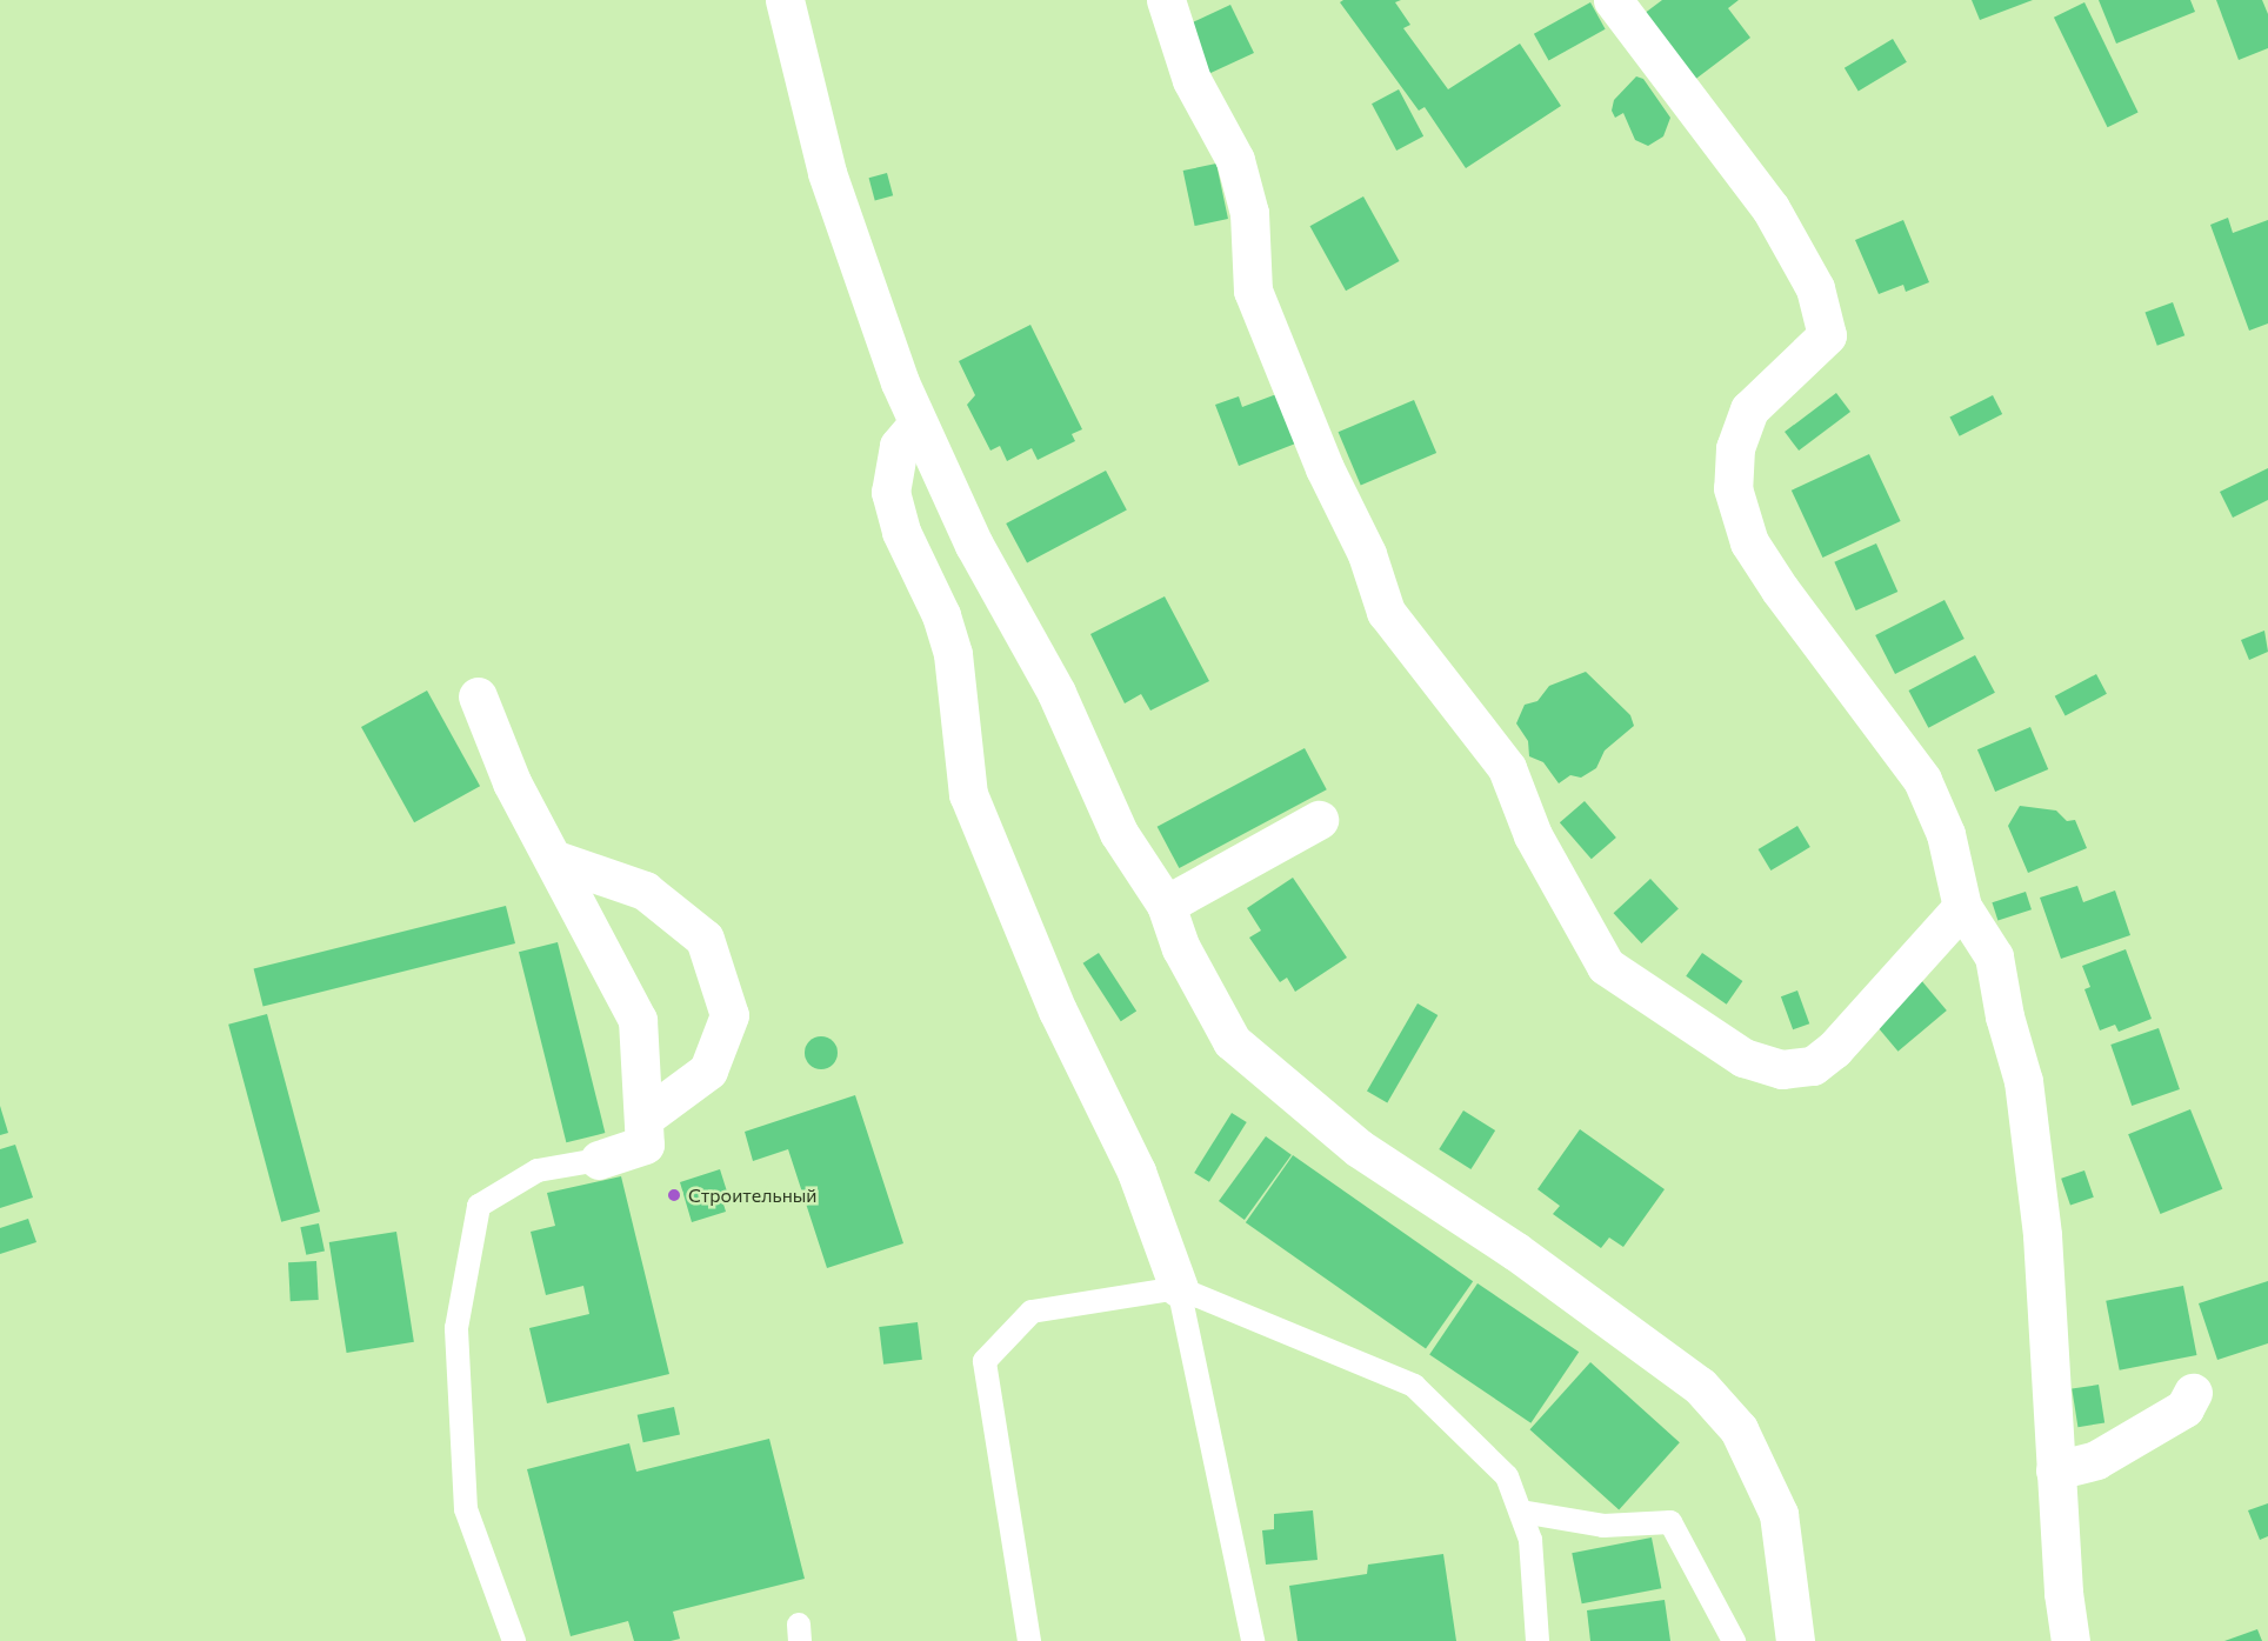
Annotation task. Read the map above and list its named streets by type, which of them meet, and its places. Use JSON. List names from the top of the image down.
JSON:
{
  "places": ["Строительный"]
}
